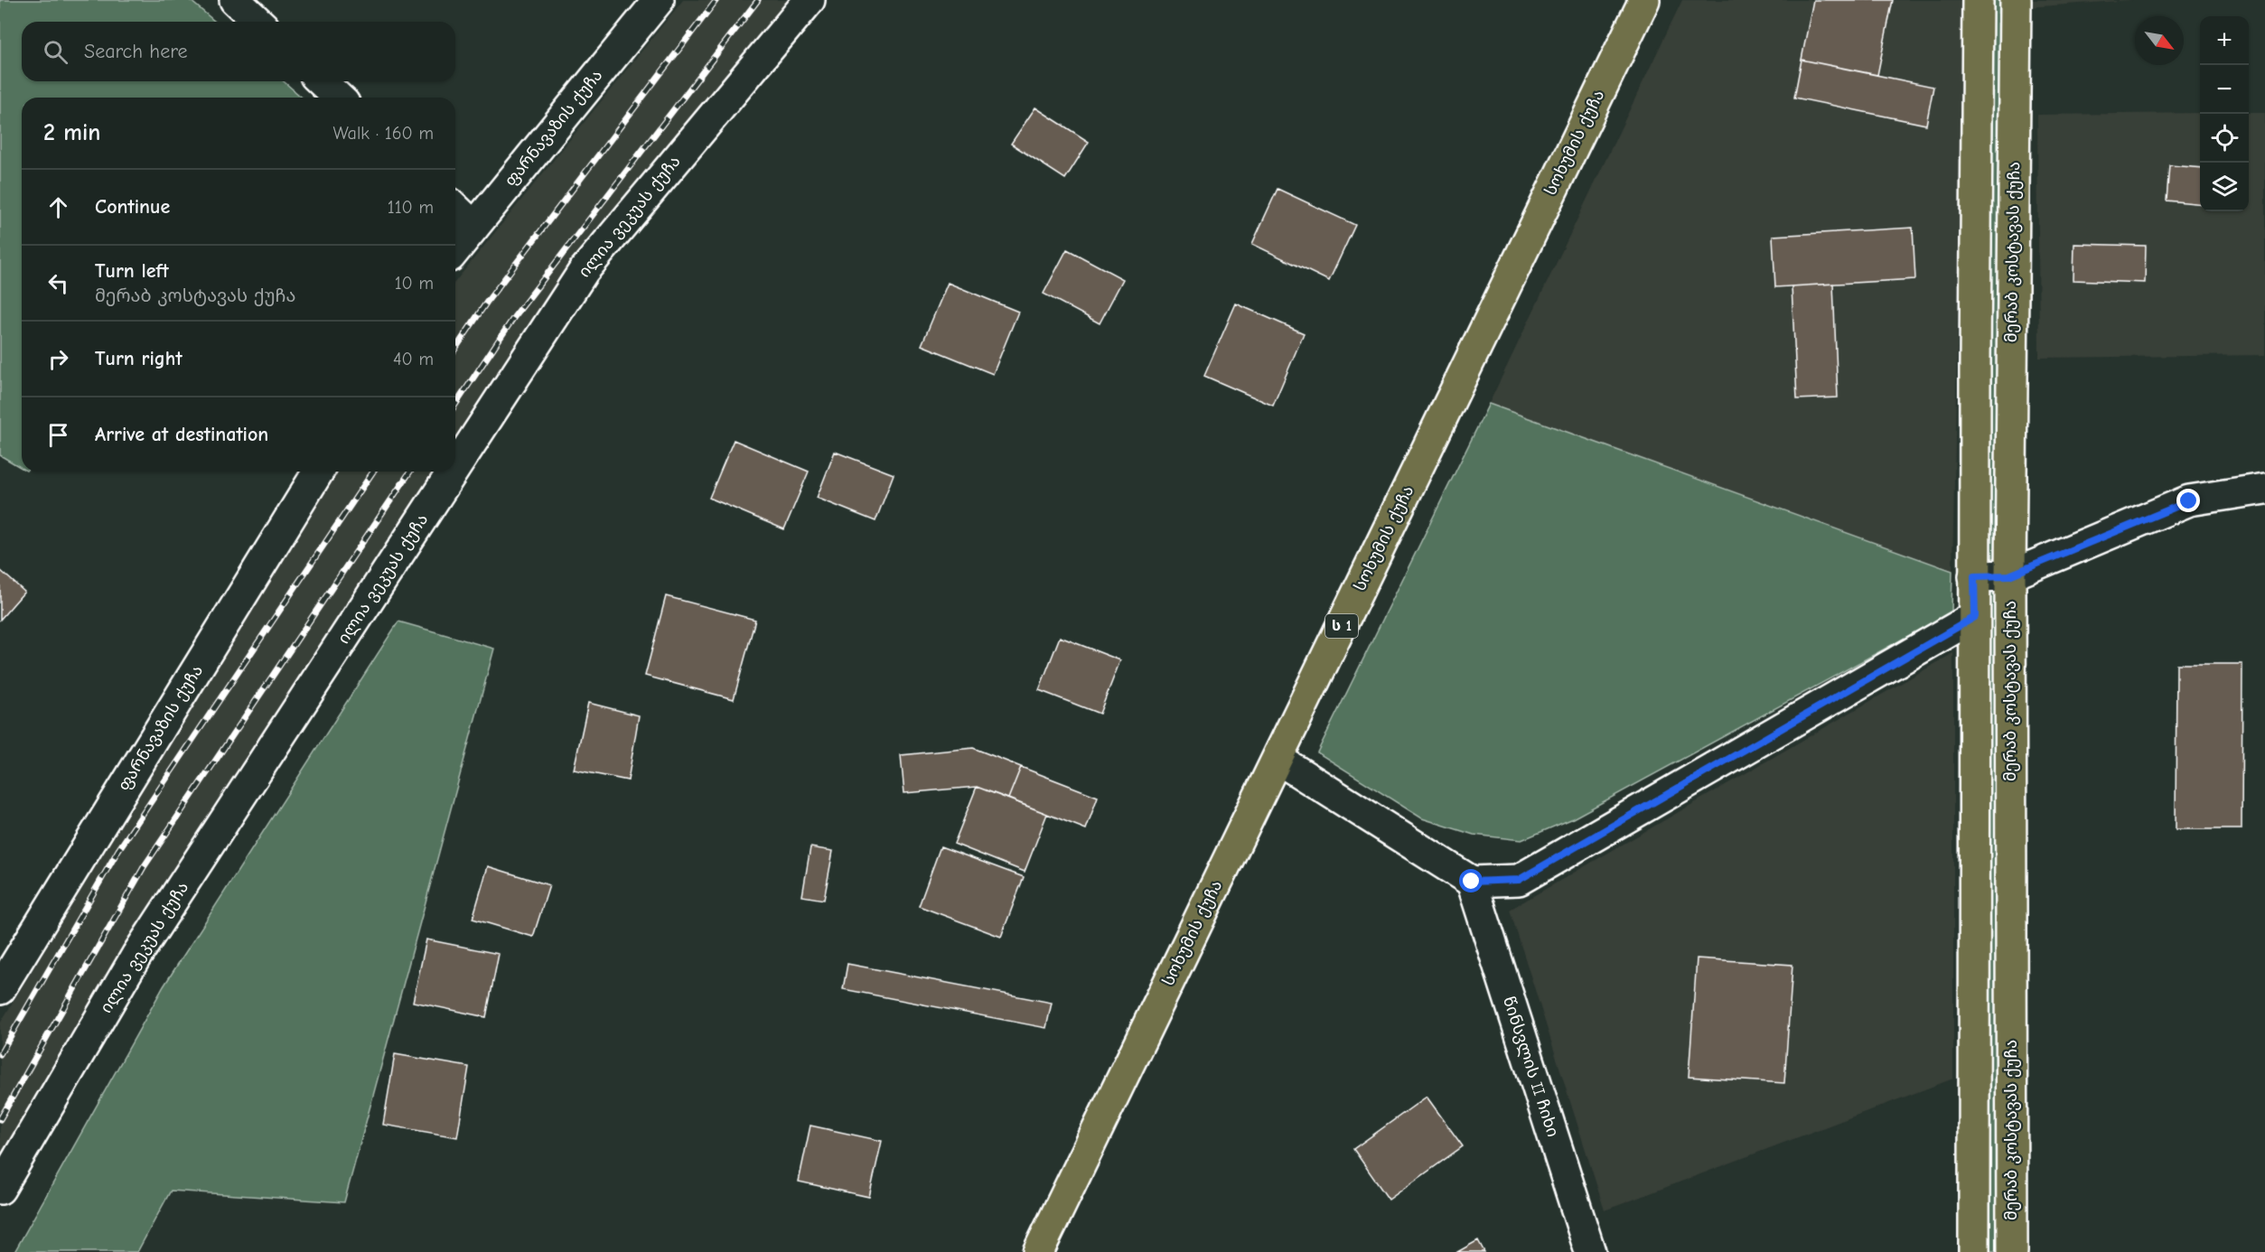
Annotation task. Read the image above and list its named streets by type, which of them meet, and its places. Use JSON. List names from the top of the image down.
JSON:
{
  "streets": {
    "main road": ["სოხუმის ქუჩა", "მერაბ კოსტავას ქუჩა", "ს 1"],
    "street": ["ფარნავაზის ქუჩა", "ილია ვეკუას ქუჩა", "წინსვლის II ჩიხი"]
  },
  "north": "bottom right",
  "page": {
    "map_buttons": ["+", "−"],
    "search": "Search here",
    "heading": ["2 min", "Walk · 160 m"],
    "list": [
      ["Continue", "110 m"],
      ["Turn left", "მერაბ კოსტავას ქუჩა", "10 m"],
      ["Turn right", "40 m"],
      "Arrive at destination"
    ]
  }
}
